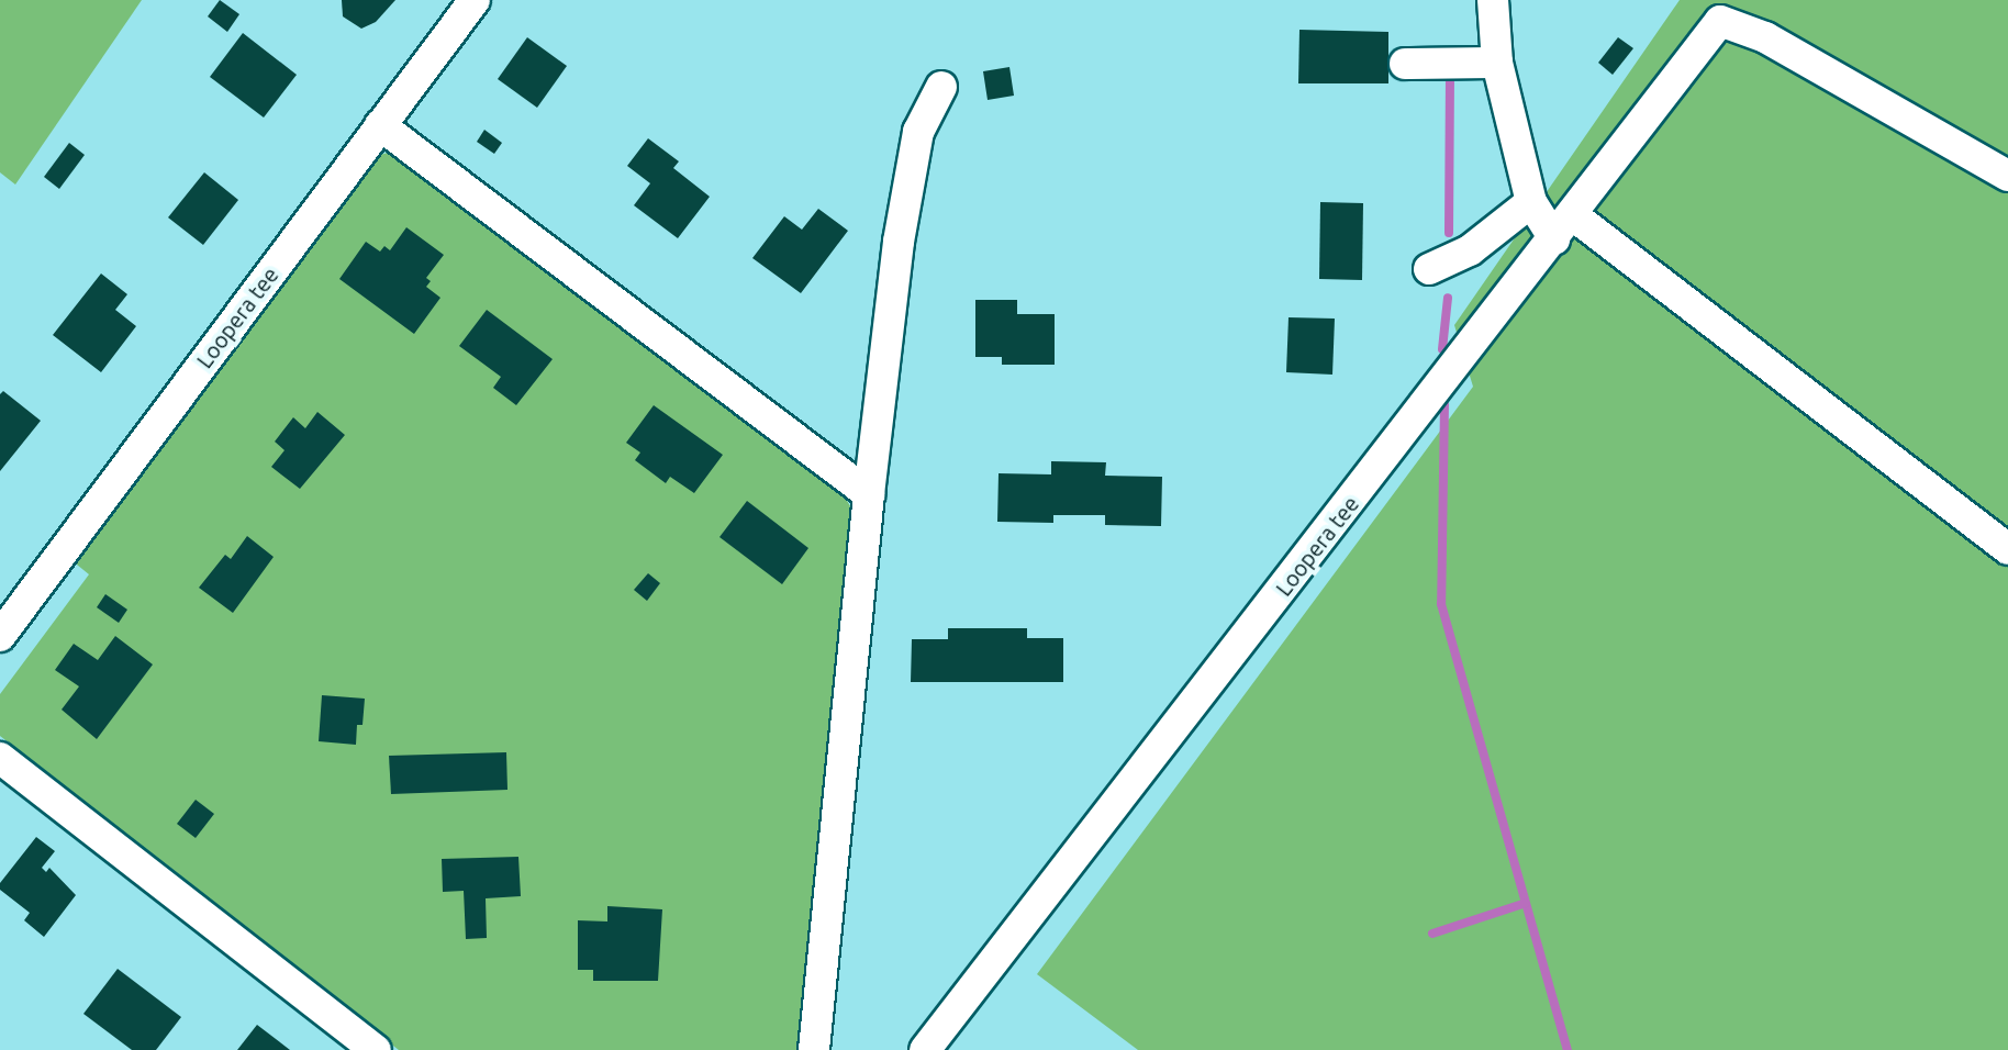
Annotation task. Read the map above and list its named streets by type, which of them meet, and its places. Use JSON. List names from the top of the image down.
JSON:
{
  "streets": {
    "street": ["Loopera tee"]
  }
}
